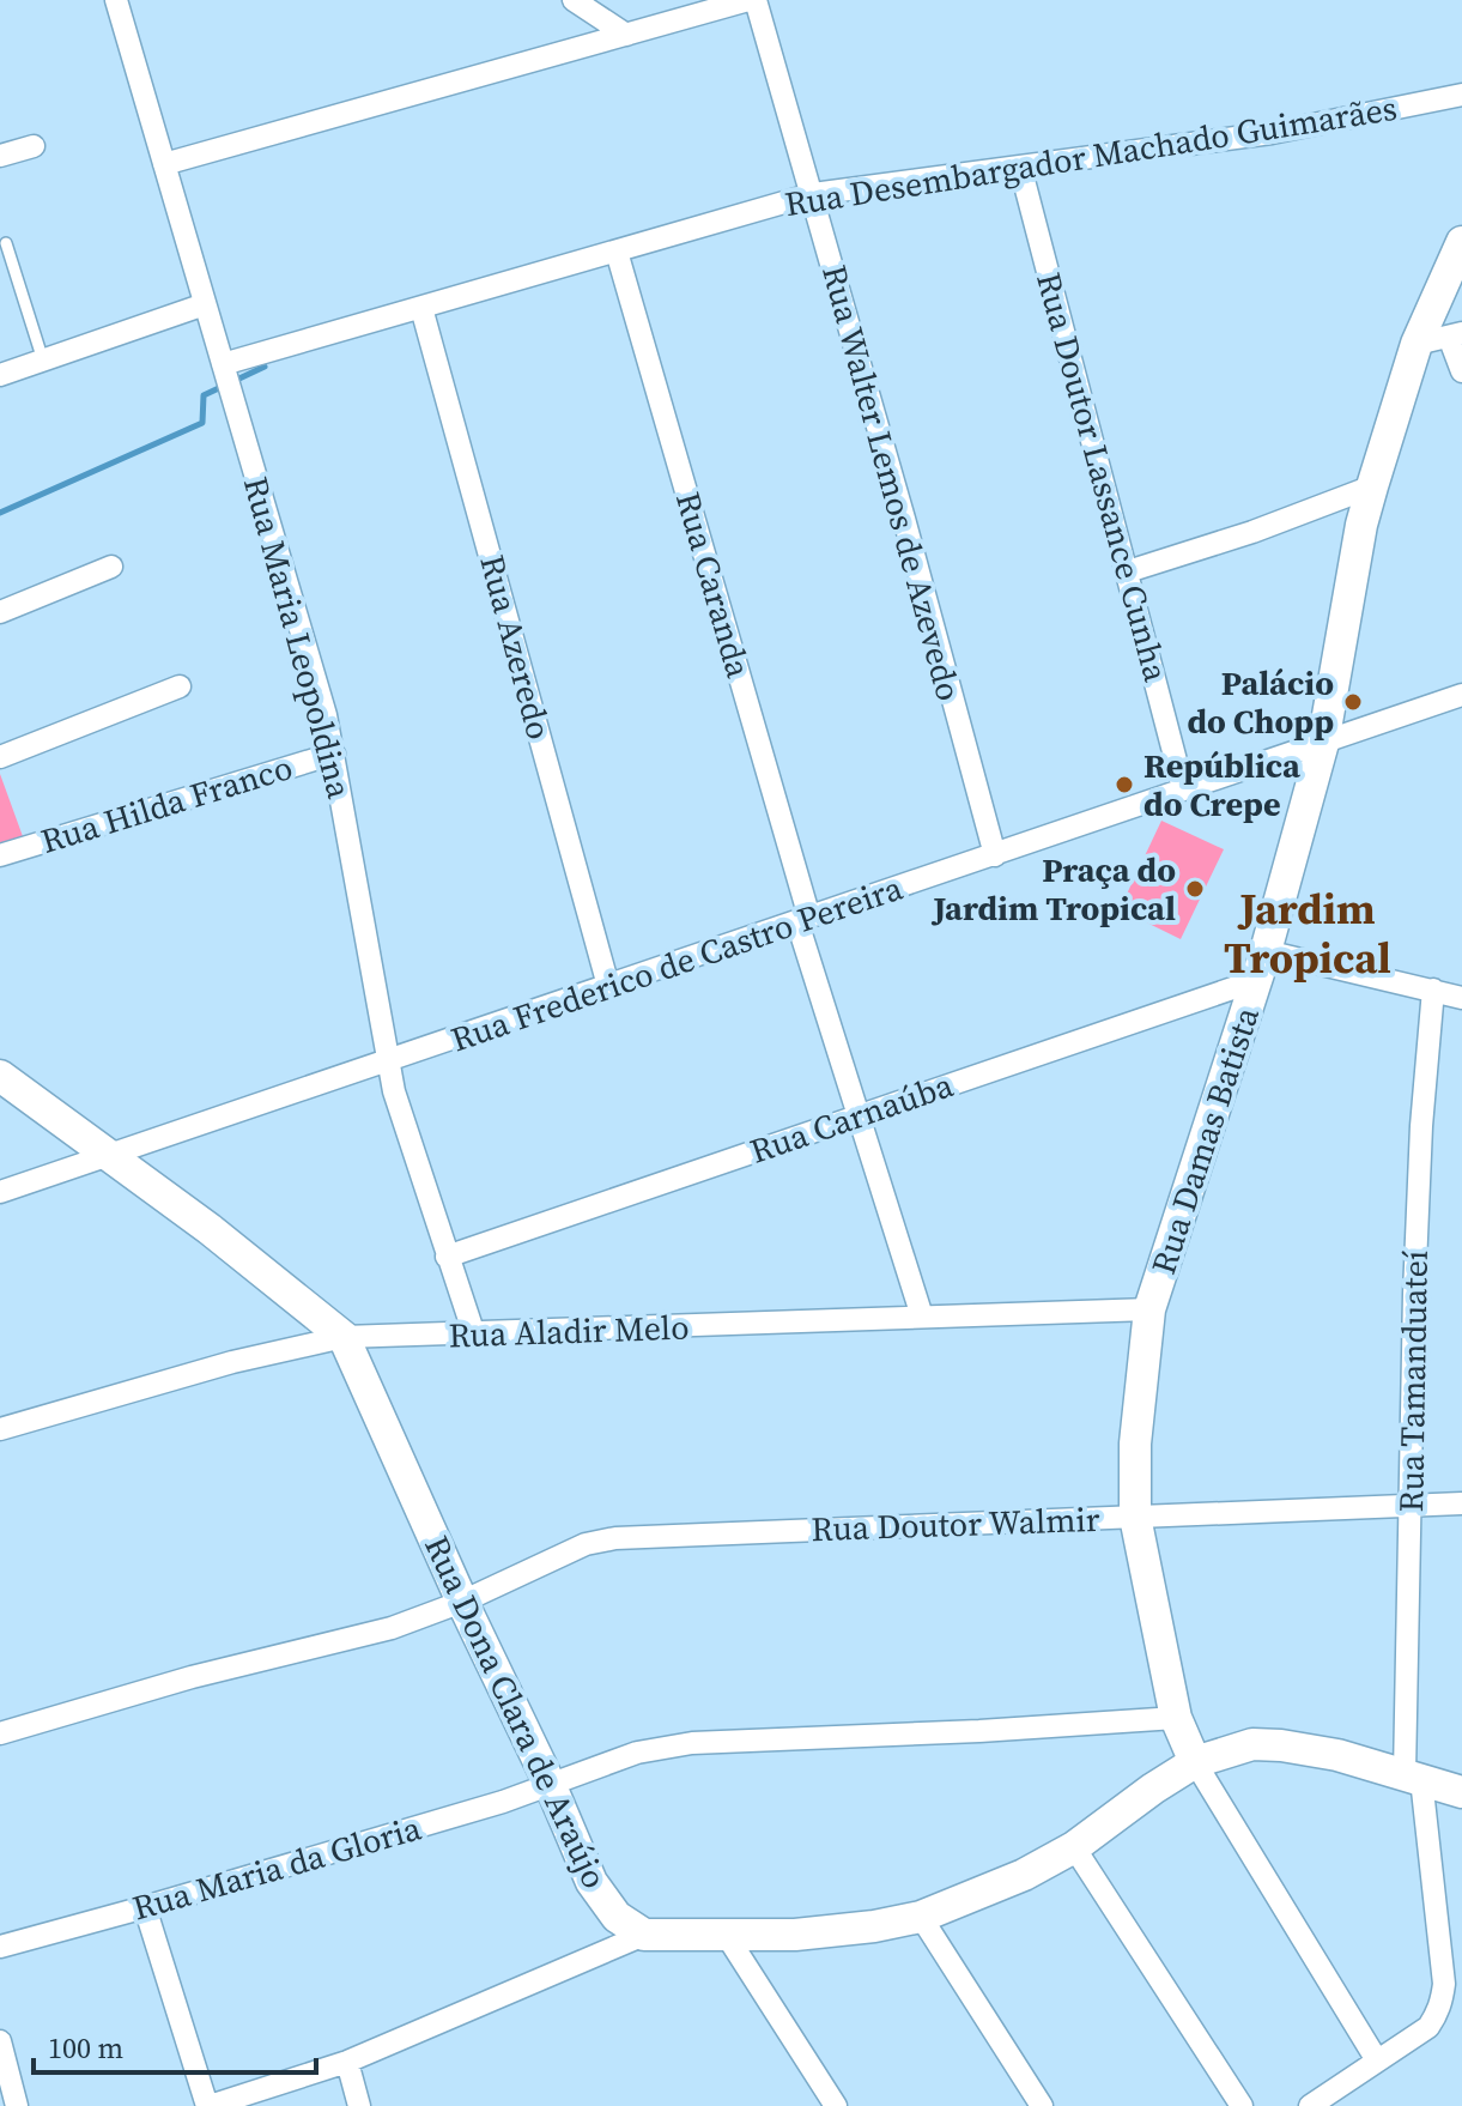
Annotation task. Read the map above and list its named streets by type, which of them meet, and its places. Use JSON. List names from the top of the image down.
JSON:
{
  "streets": {
    "main road": ["Rua Damas Batista", "Rua Dona Clara de Araújo"],
    "street": [
      "Rua Desembargador Machado Guimarães",
      "Rua Doutor Lassance Cunha",
      "Rua Walter Lemos de Azevedo",
      "Rua Caranda",
      "Rua Maria Leopoldina",
      "Rua Azeredo",
      "Rua Hilda Franco",
      "Rua Frederico de Castro Pereira",
      "Rua Carnaúba",
      "Rua Aladir Melo",
      "Rua Tamanduateí",
      "Rua Doutor Walmir",
      "Rua Maria da Gloria"
    ]
  },
  "crossings": [
    ["Rua Desembargador Machado Guimarães", "Rua Doutor Lassance Cunha"],
    ["Rua Desembargador Machado Guimarães", "Rua Walter Lemos de Azevedo"],
    ["Rua Desembargador Machado Guimarães", "Rua Caranda"],
    ["Rua Desembargador Machado Guimarães", "Rua Maria Leopoldina"],
    ["Rua Desembargador Machado Guimarães", "Rua Azeredo"],
    ["Rua Doutor Lassance Cunha", "Rua Frederico de Castro Pereira"],
    ["Rua Walter Lemos de Azevedo", "Rua Frederico de Castro Pereira"],
    ["Rua Caranda", "Rua Frederico de Castro Pereira"],
    ["Rua Caranda", "Rua Carnaúba"],
    ["Rua Caranda", "Rua Aladir Melo"],
    ["Rua Maria Leopoldina", "Rua Hilda Franco"],
    ["Rua Maria Leopoldina", "Rua Frederico de Castro Pereira"],
    ["Rua Maria Leopoldina", "Rua Carnaúba"],
    ["Rua Maria Leopoldina", "Rua Aladir Melo"],
    ["Rua Azeredo", "Rua Frederico de Castro Pereira"],
    ["Rua Frederico de Castro Pereira", "Rua Damas Batista"],
    ["Rua Frederico de Castro Pereira", "Rua Dona Clara de Araújo"],
    ["Rua Carnaúba", "Rua Damas Batista"],
    ["Rua Damas Batista", "Rua Aladir Melo"],
    ["Rua Damas Batista", "Rua Doutor Walmir"],
    ["Rua Aladir Melo", "Rua Dona Clara de Araújo"],
    ["Rua Tamanduateí", "Rua Doutor Walmir"],
    ["Rua Doutor Walmir", "Rua Dona Clara de Araújo"],
    ["Rua Dona Clara de Araújo", "Rua Maria da Gloria"]
  ],
  "districts": ["Jardim Tropical"],
  "places": ["Palácio do Chopp", "República do Crepe", "Praça do Jardim Tropical"],
  "scale_bar": "100 m"
}
